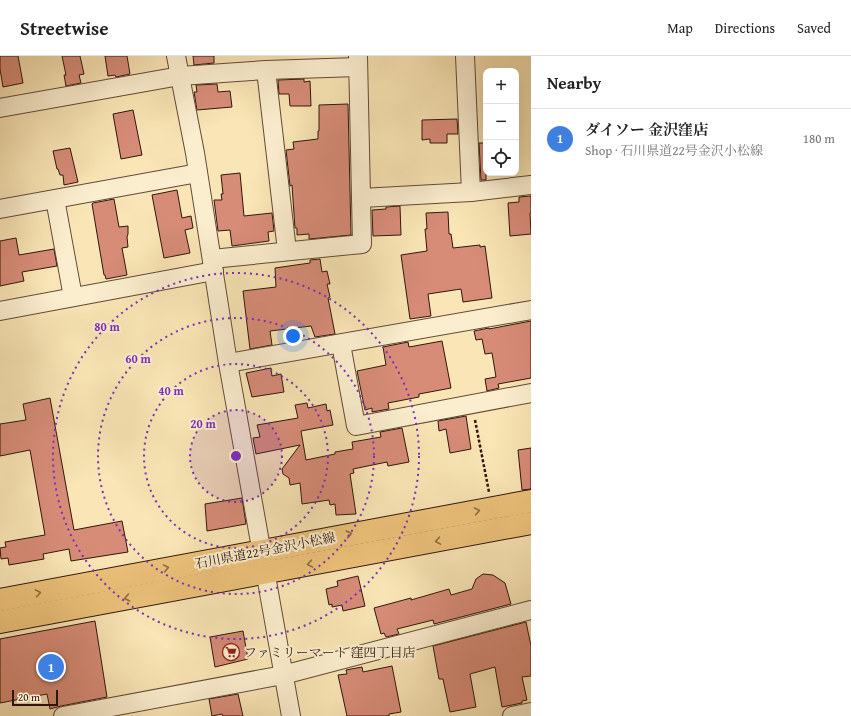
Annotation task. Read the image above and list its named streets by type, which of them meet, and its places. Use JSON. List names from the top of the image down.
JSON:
{
  "streets": {
    "main road": ["石川県道22号金沢小松線"]
  },
  "places": {
    "supermarket": ["ファミリーマート 窪四丁目店"]
  },
  "scale_bar": "20 m",
  "page": {
    "header": "Streetwise",
    "nav": ["Map", "Directions", "Saved"],
    "heading": "Nearby",
    "map_buttons": ["+", "−"],
    "list": [
      {
        "mark": "1",
        "name": "ダイソー 金沢窪店",
        "note": "Shop · 石川県道22号金沢小松線",
        "value": "180 m"
      }
    ],
    "pins": "1",
    "scale": "20 m"
  },
  "rings": [
    "80 m",
    "60 m",
    "40 m",
    "20 m"
  ]
}
